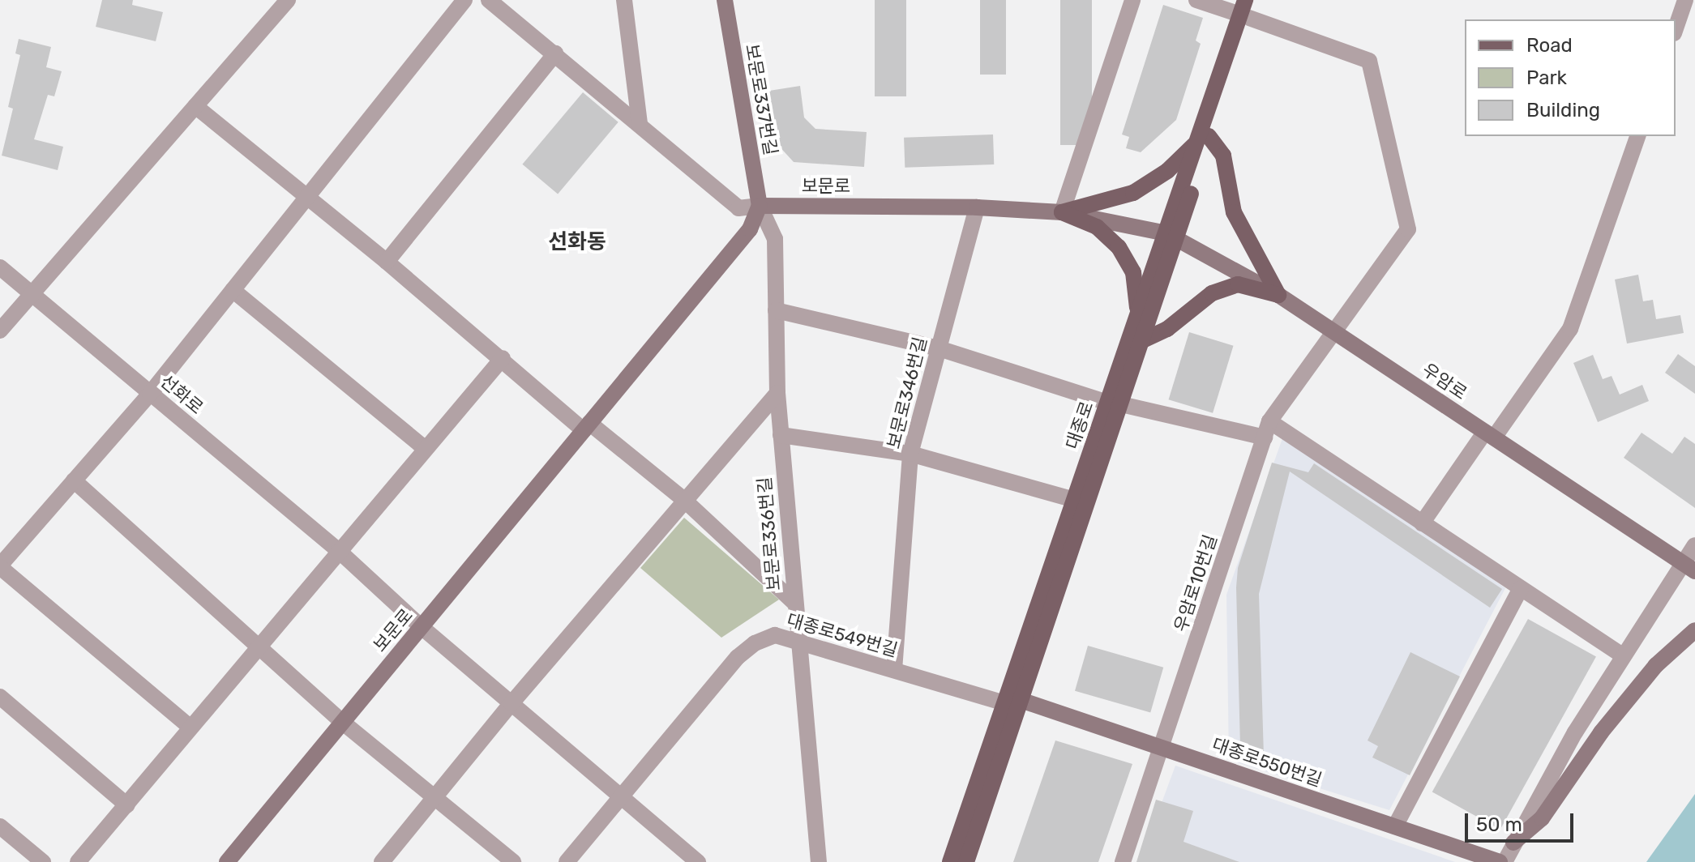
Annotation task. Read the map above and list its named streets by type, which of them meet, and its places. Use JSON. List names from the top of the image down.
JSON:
{
  "streets": {
    "main road": [
      "보문로337번길",
      "보문로",
      "우암로",
      "대종로",
      "대종로550번길"
    ],
    "street": [
      "보문로346번길",
      "선화로",
      "보문로336번길",
      "우암로10번길",
      "대종로549번길"
    ]
  },
  "crossings": [
    ["보문로337번길", "보문로"],
    ["보문로337번길", "보문로336번길"],
    ["보문로", "우암로"],
    ["보문로", "보문로346번길"],
    ["보문로", "선화로"],
    ["보문로", "대종로"],
    ["보문로", "보문로336번길"],
    ["우암로", "대종로"],
    ["우암로", "우암로10번길"],
    ["보문로346번길", "대종로549번길"],
    ["선화로", "대종로549번길"],
    ["대종로", "우암로10번길"],
    ["대종로", "대종로549번길"],
    ["대종로", "대종로550번길"],
    ["보문로336번길", "대종로549번길"],
    ["우암로10번길", "대종로550번길"],
    ["대종로549번길", "대종로550번길"]
  ],
  "districts": ["선화동"],
  "legend": ["Road", "Park", "Building"],
  "scale_bar": "50 m"
}
